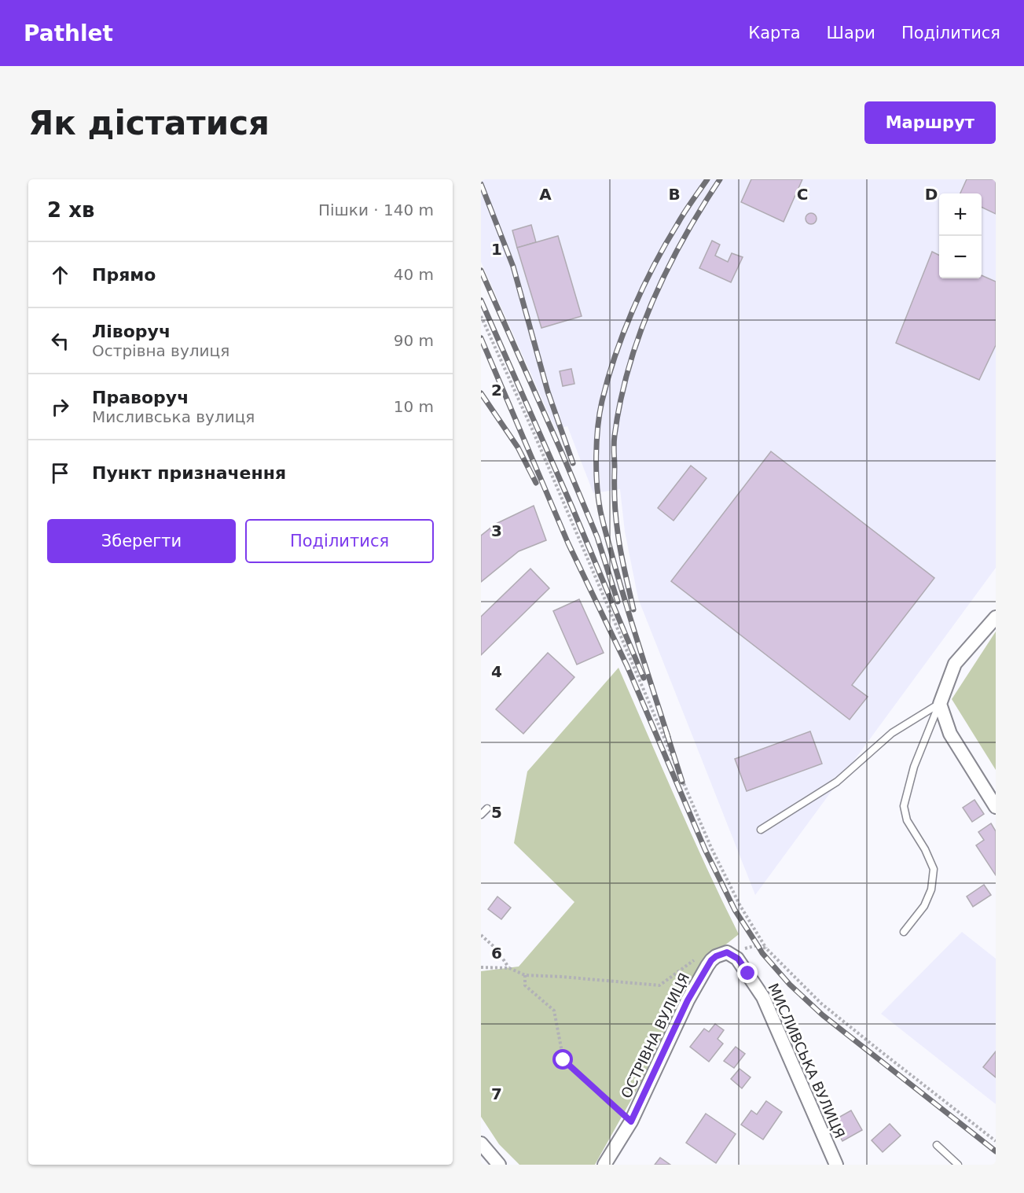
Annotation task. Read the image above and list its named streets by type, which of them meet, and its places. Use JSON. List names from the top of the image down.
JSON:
{
  "streets": {
    "street": ["ОСТРІВНА ВУЛИЦЯ", "МИСЛИВСЬКА ВУЛИЦЯ"]
  },
  "crossings": [
    ["ОСТРІВНА ВУЛИЦЯ", "МИСЛИВСЬКА ВУЛИЦЯ"]
  ],
  "page": {
    "header": "Pathlet",
    "nav": ["Карта", "Шари", "Поділитися"],
    "buttons": [
      "Маршрут",
      ["Зберегти", "Поділитися"]
    ],
    "title": "Як дістатися",
    "heading": ["2 хв", "Пішки · 140 m"],
    "map_buttons": ["+", "−"],
    "list": [
      ["Прямо", "40 m"],
      ["Ліворуч", "Острівна вулиця", "90 m"],
      ["Праворуч", "Мисливська вулиця", "10 m"],
      "Пункт призначення"
    ]
  },
  "grid": {
    "columns": [
      "A",
      "B",
      "C",
      "D"
    ],
    "rows": [
      "1",
      "2",
      "3",
      "4",
      "5",
      "6",
      "7"
    ]
  }
}
